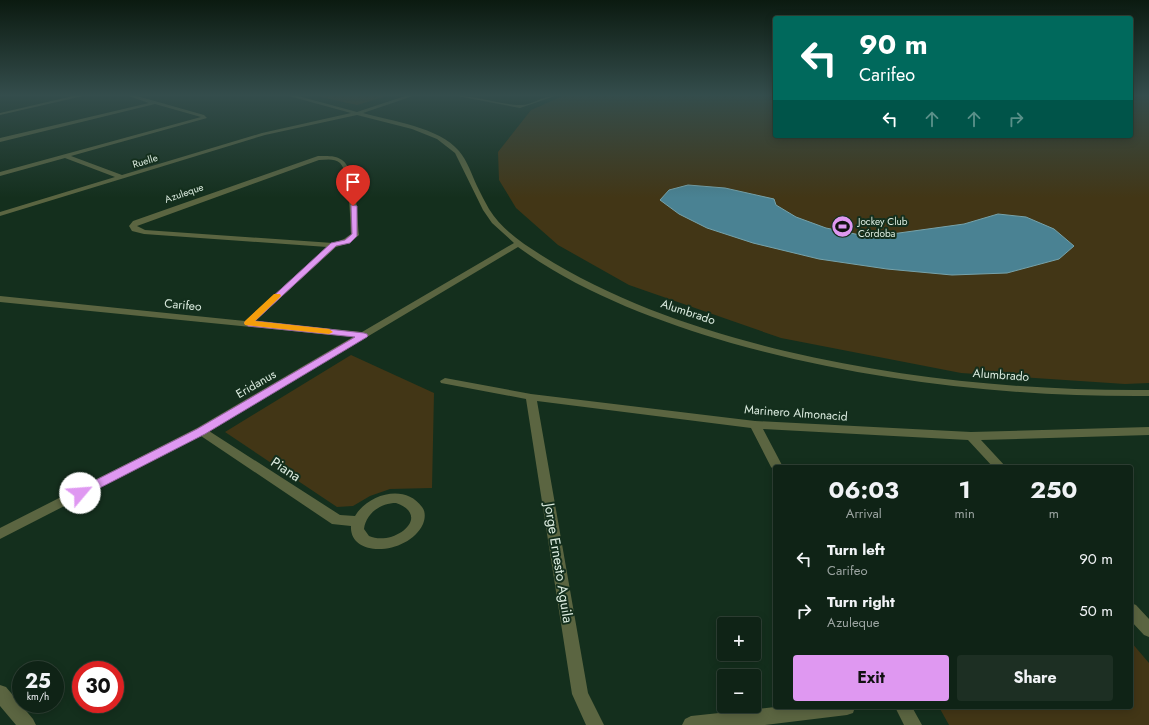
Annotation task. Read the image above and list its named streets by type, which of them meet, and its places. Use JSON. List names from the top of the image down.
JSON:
{
  "streets": {
    "street": [
      "Ruelle",
      "Azuleque",
      "Carifeo",
      "Alumbrado",
      "Eridanus",
      "Marinero Almonacid",
      "Piana",
      "Jorge Ernesto Aguila"
    ]
  },
  "crossings": [
    ["Azuleque", "Carifeo"],
    ["Carifeo", "Eridanus"],
    ["Alumbrado", "Eridanus"],
    ["Eridanus", "Piana"],
    ["Marinero Almonacid", "Jorge Ernesto Aguila"]
  ],
  "places": {
    "sports": ["Jockey Club Córdoba"]
  },
  "page": {
    "turn": ["90 m", "Carifeo"],
    "eta": [
      "06:03",
      "Arrival",
      "1",
      "min",
      "250",
      "m"
    ],
    "list": [
      {
        "name": "Turn left",
        "note": "Carifeo",
        "value": "90 m"
      },
      {
        "name": "Turn right",
        "note": "Azuleque",
        "value": "50 m"
      }
    ],
    "map_buttons": ["+", "−"],
    "buttons": ["Exit", "Share"],
    "speed": "25 km/h",
    "limit": "30"
  }
}
